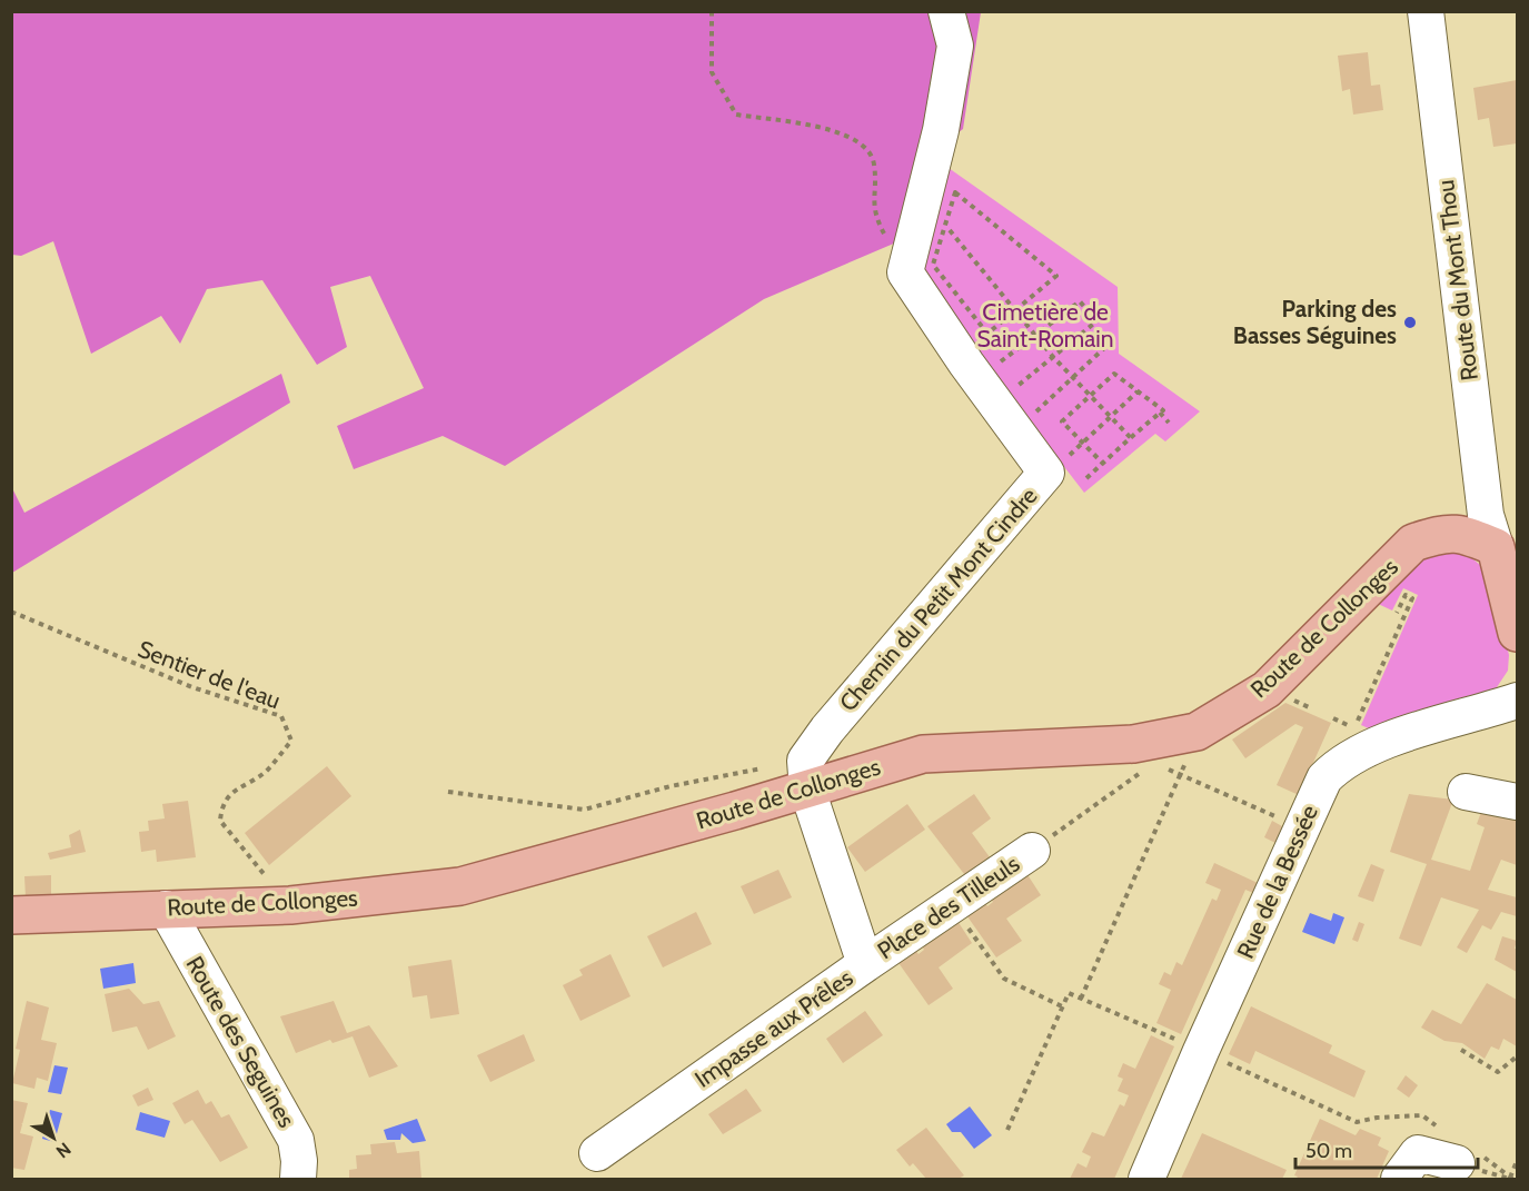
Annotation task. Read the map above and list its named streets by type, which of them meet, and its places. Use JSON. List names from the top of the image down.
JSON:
{
  "streets": {
    "main road": ["Route de Collonges"],
    "street": [
      "Route du Mont Thou",
      "Chemin du Petit Mont Cindre",
      "Rue de la Bessée",
      "Place des Tilleuls",
      "Impasse aux Prêles",
      "Route des Seguines"
    ],
    "path": ["Sentier de l'eau"]
  },
  "crossings": [
    ["Route du Mont Thou", "Route de Collonges"],
    ["Chemin du Petit Mont Cindre", "Route de Collonges"],
    ["Chemin du Petit Mont Cindre", "Impasse aux Prêles"],
    ["Route de Collonges", "Sentier de l'eau"],
    ["Route de Collonges", "Impasse aux Prêles"],
    ["Route de Collonges", "Route des Seguines"],
    ["Place des Tilleuls", "Impasse aux Prêles"]
  ],
  "parks": ["Cimetière de Saint-Romain"],
  "places": ["Parking des Basses Séguines"],
  "scale_bar": "50 m",
  "north": "bottom right"
}
